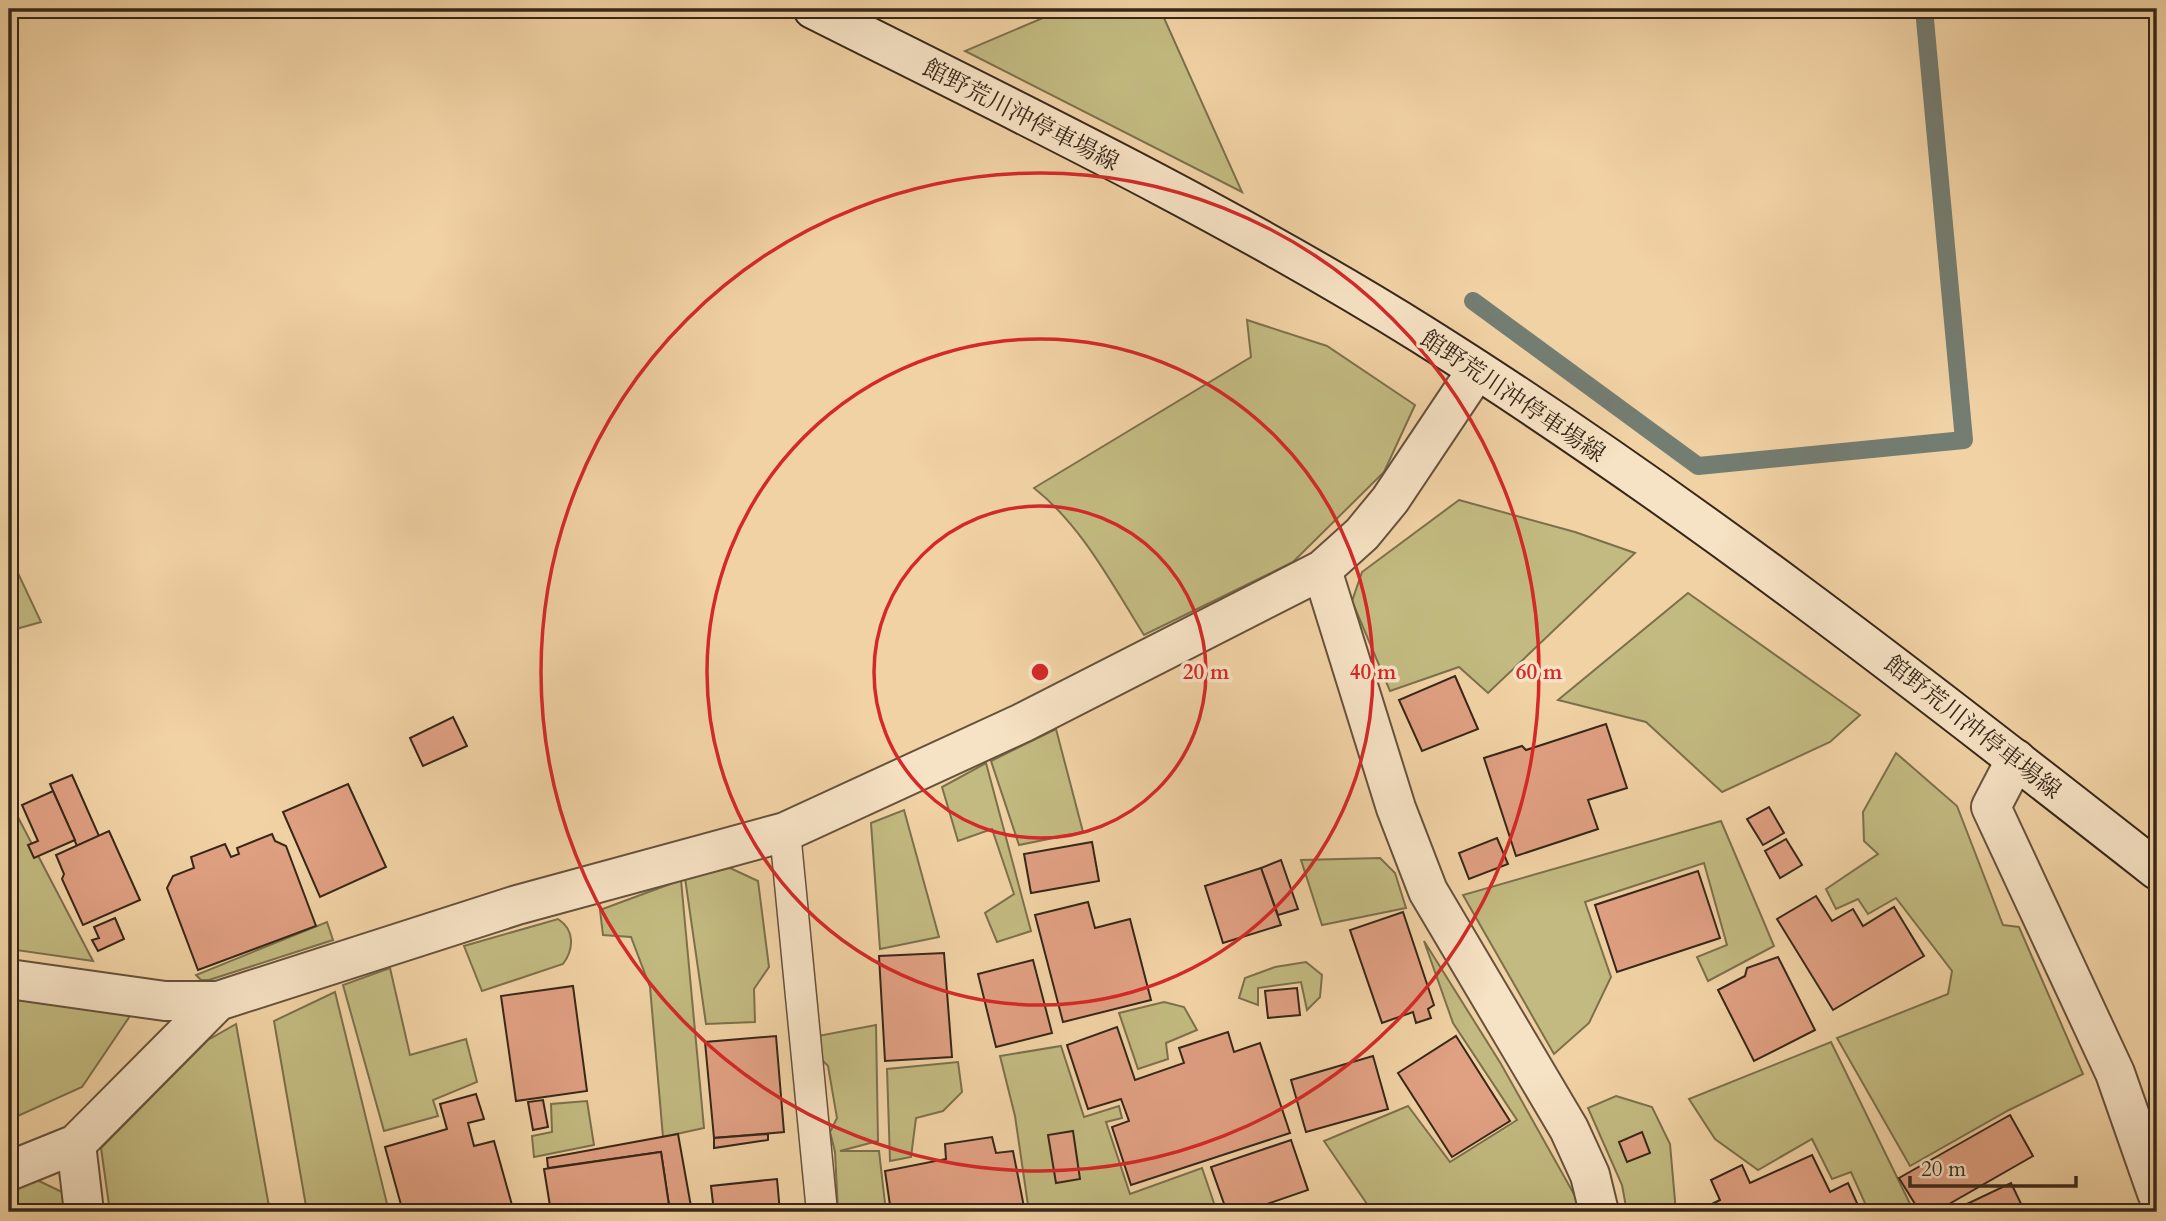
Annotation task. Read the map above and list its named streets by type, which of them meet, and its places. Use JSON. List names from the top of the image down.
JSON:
{
  "streets": {
    "street": ["館野荒川沖停車場線"]
  },
  "scale_bar": "20 m",
  "rings": ["20 m", "40 m", "60 m"]
}
